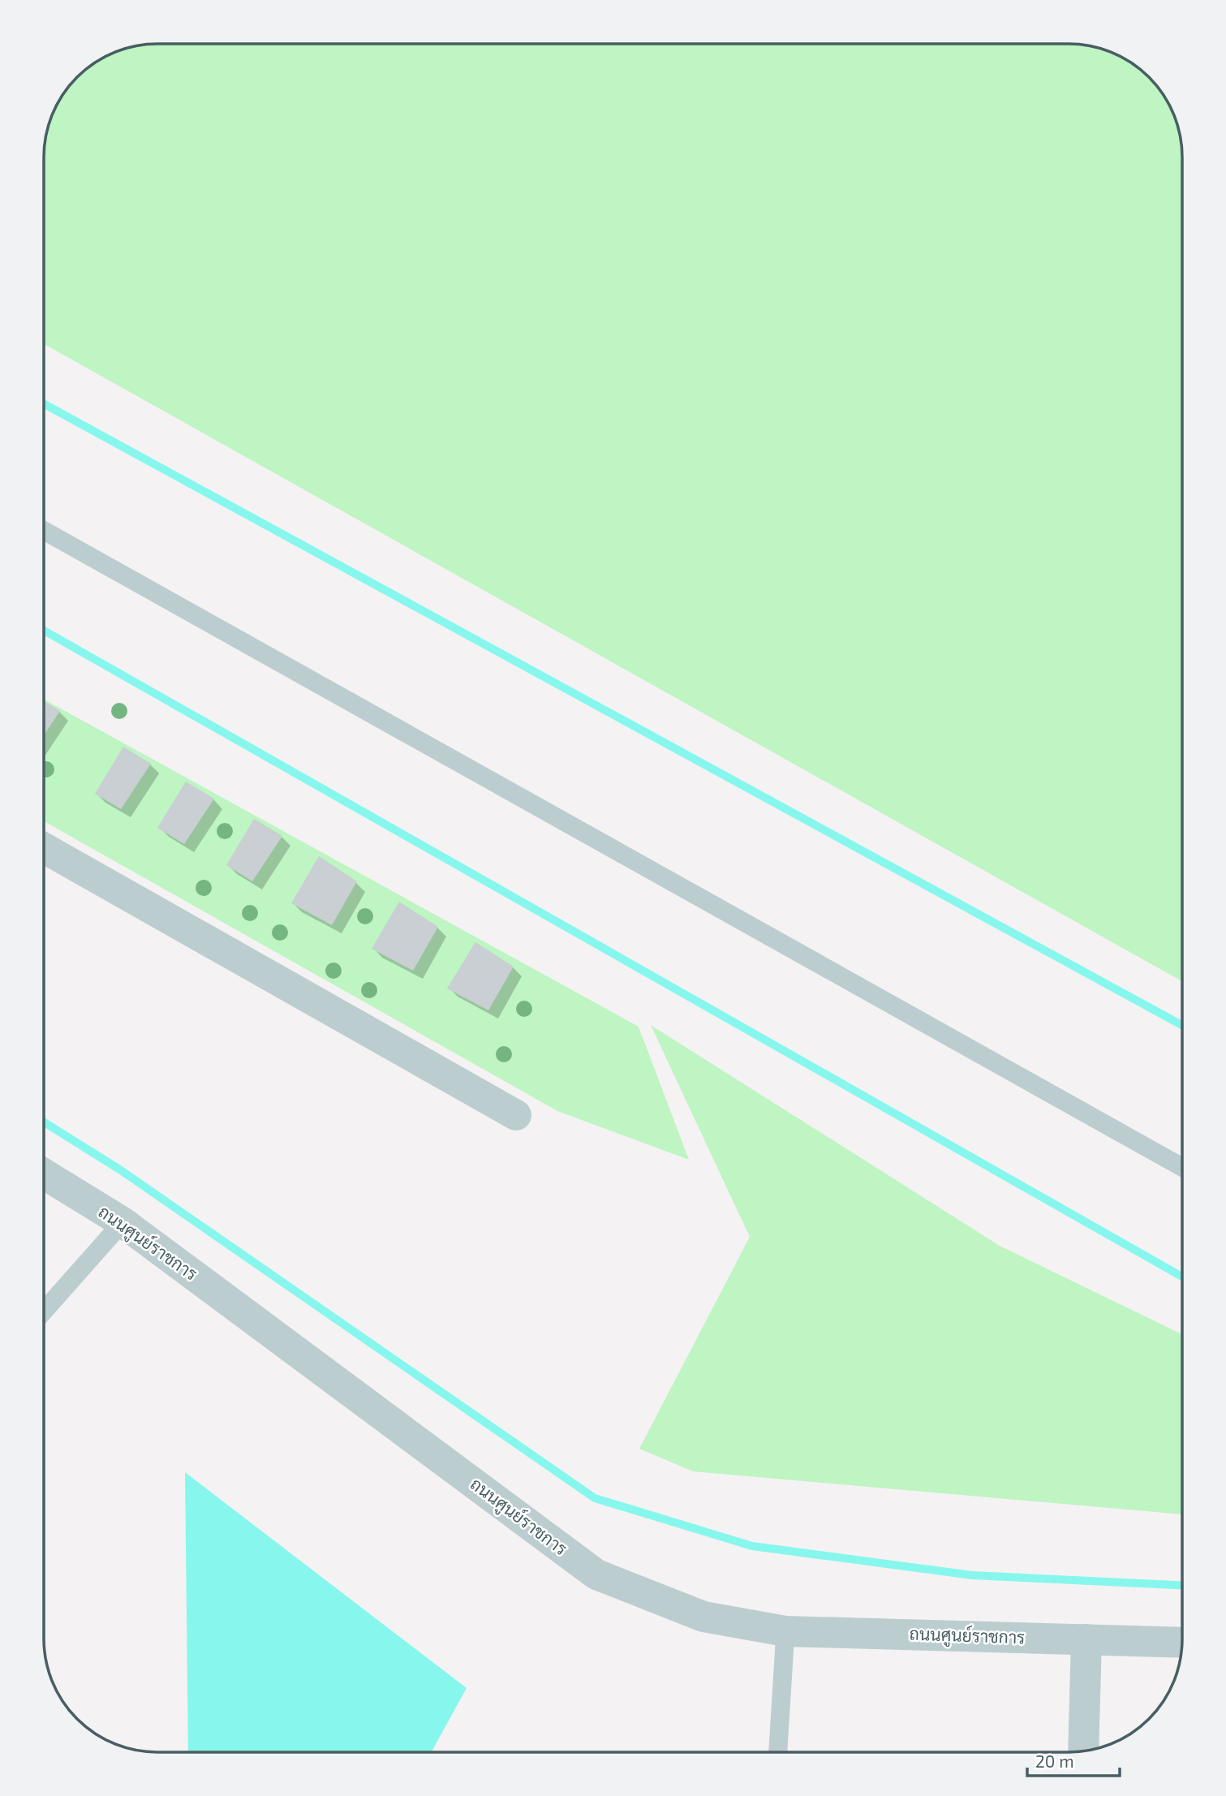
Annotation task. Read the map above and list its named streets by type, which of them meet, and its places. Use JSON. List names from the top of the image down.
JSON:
{
  "streets": {
    "street": ["ถนนศูนย์ราชการ"]
  },
  "scale_bar": "20 m"
}
